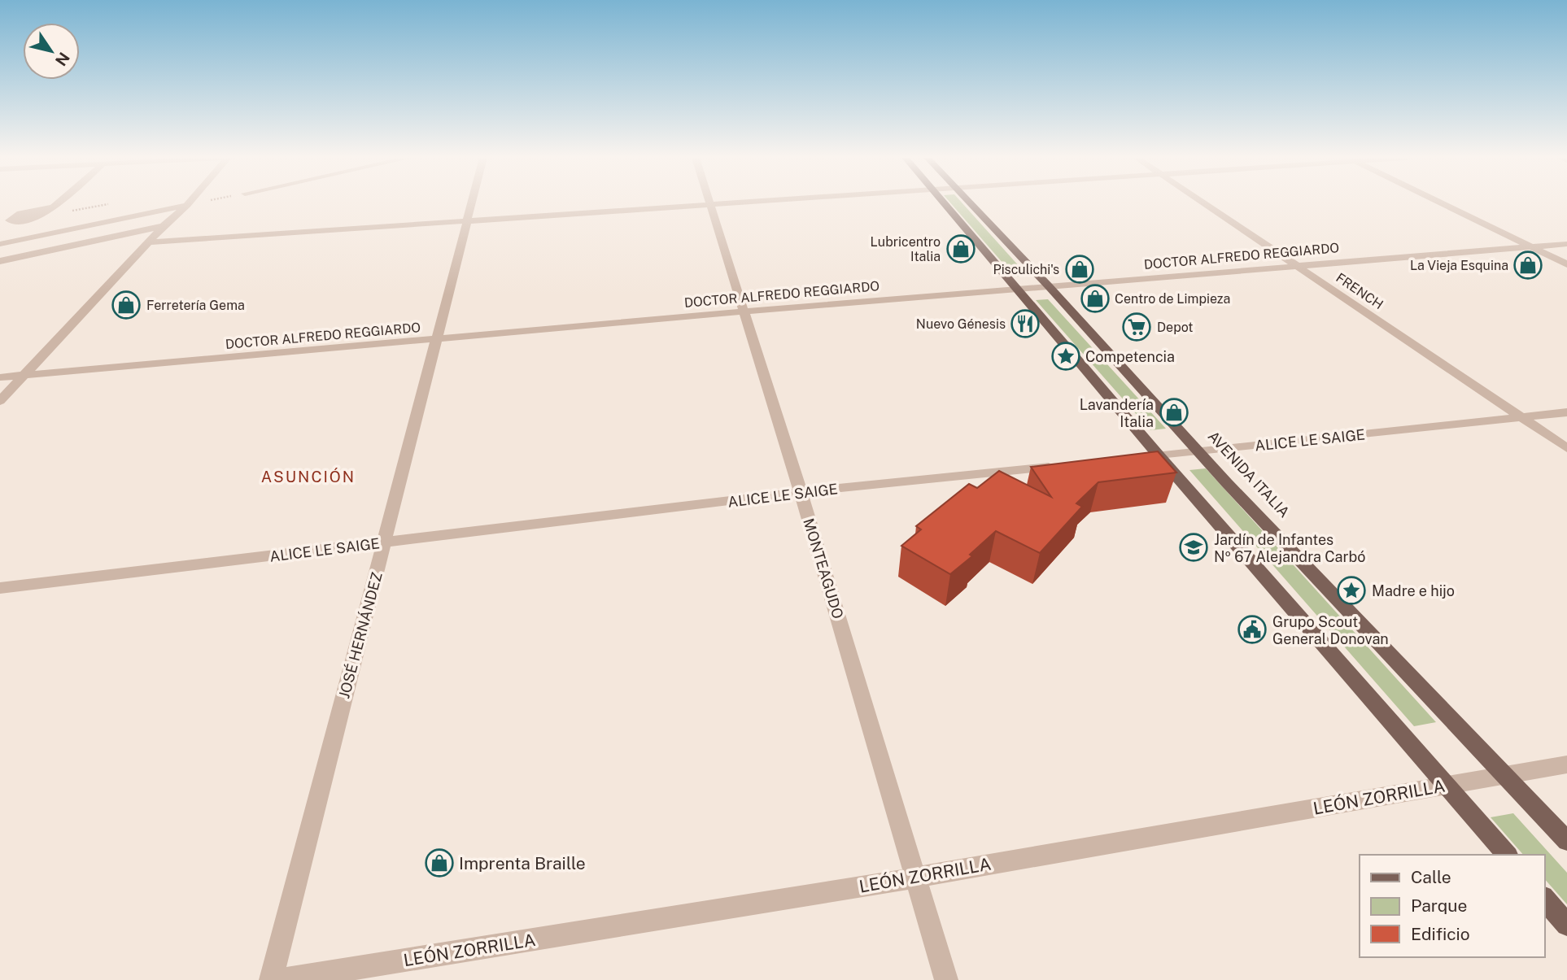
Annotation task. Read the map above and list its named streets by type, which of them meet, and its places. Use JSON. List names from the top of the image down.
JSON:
{
  "streets": {
    "main road": ["AVENIDA ITALIA"],
    "street": [
      "DOCTOR ALFREDO REGGIARDO",
      "FRENCH",
      "ALICE LE SAIGE",
      "MONTEAGUDO",
      "JOSÉ HERNÁNDEZ",
      "LEÓN ZORRILLA"
    ]
  },
  "crossings": [
    ["DOCTOR ALFREDO REGGIARDO", "FRENCH"],
    ["DOCTOR ALFREDO REGGIARDO", "AVENIDA ITALIA"],
    ["DOCTOR ALFREDO REGGIARDO", "MONTEAGUDO"],
    ["DOCTOR ALFREDO REGGIARDO", "JOSÉ HERNÁNDEZ"],
    ["FRENCH", "ALICE LE SAIGE"],
    ["ALICE LE SAIGE", "AVENIDA ITALIA"],
    ["ALICE LE SAIGE", "MONTEAGUDO"],
    ["ALICE LE SAIGE", "JOSÉ HERNÁNDEZ"],
    ["AVENIDA ITALIA", "LEÓN ZORRILLA"],
    ["MONTEAGUDO", "LEÓN ZORRILLA"]
  ],
  "districts": ["ASUNCIÓN"],
  "places": {
    "shop": [
      "Lubricentro Italia",
      "La Vieja Esquina",
      "Pisculichi's",
      "Centro de Limpieza",
      "Ferretería Gema",
      "Lavandería Italia",
      "Imprenta Braille"
    ],
    "restaurant": ["Nuevo Génesis"],
    "supermarket": ["Depot"],
    "place": ["Competencia", "Madre e hijo"],
    "school or university": ["Jardín de Infantes Nº 67 Alejandra Carbó"],
    "public building": ["Grupo Scout General Donovan"]
  },
  "legend": ["Calle", "Parque", "Edificio"],
  "north": "bottom right"
}
